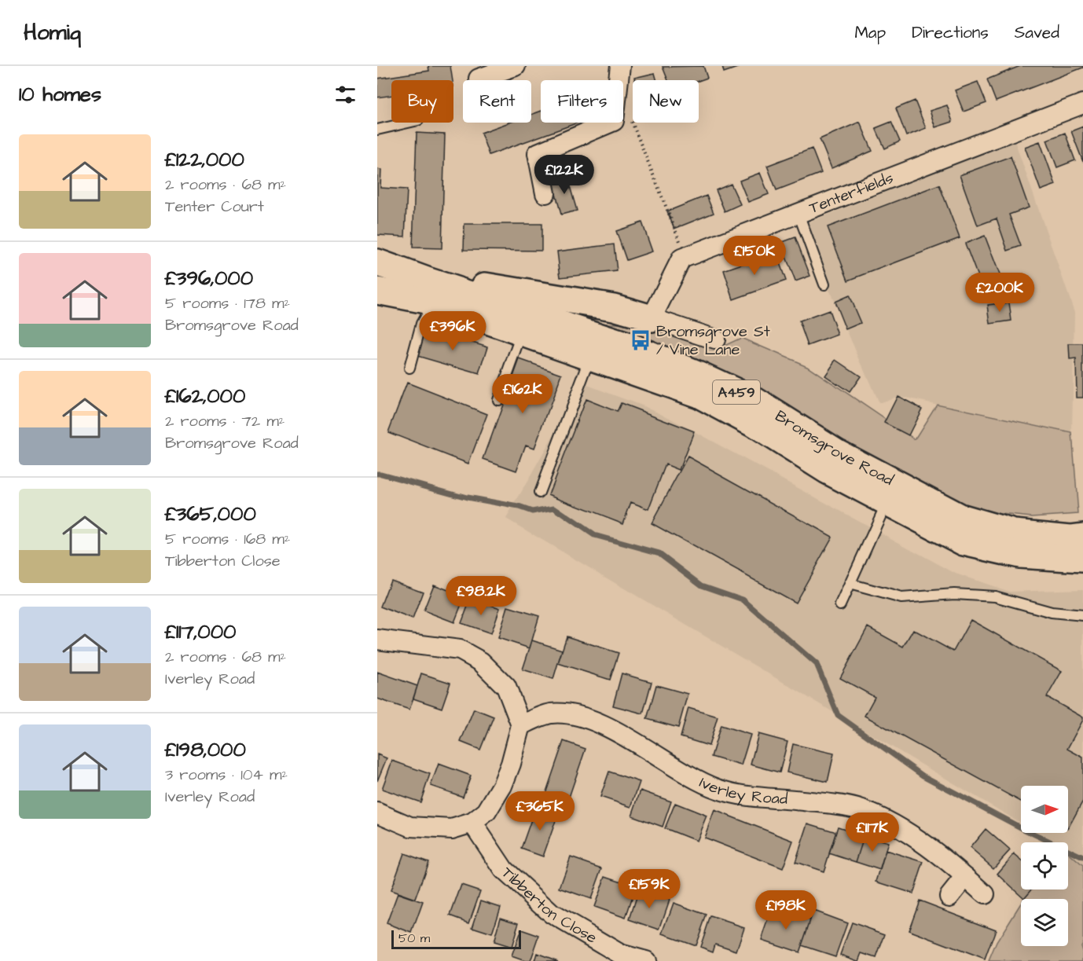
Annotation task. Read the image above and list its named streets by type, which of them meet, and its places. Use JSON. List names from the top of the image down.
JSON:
{
  "streets": {
    "main road": ["A459", "Bromsgrove Road"],
    "street": ["Tenterfields", "Iverley Road", "Tibberton Close"]
  },
  "places": {
    "bus stop": ["Bromsgrove St / Vine Lane"]
  },
  "scale_bar": "50 m",
  "north": "right",
  "page": {
    "header": "Homiq",
    "nav": ["Map", "Directions", "Saved"],
    "heading": "10 homes",
    "chip": [
      "Buy",
      "Rent",
      "Filters",
      "New"
    ],
    "list": [
      {
        "name": "£122,000",
        "note": "2 rooms · 68 m² · Tenter Court"
      },
      {
        "name": "£396,000",
        "note": "5 rooms · 178 m² · Bromsgrove Road"
      },
      {
        "name": "£162,000",
        "note": "2 rooms · 72 m² · Bromsgrove Road"
      },
      {
        "name": "£365,000",
        "note": "5 rooms · 168 m² · Tibberton Close"
      },
      {
        "name": "£117,000",
        "note": "2 rooms · 68 m² · Iverley Road"
      },
      {
        "name": "£198,000",
        "note": "3 rooms · 104 m² · Iverley Road"
      }
    ],
    "price": [
      "£122K",
      "£150K",
      "£200K",
      "£396K",
      "£162K",
      "£98.2K",
      "£365K",
      "£117K",
      "£159K",
      "£198K"
    ],
    "scale": "50 m"
  }
}
